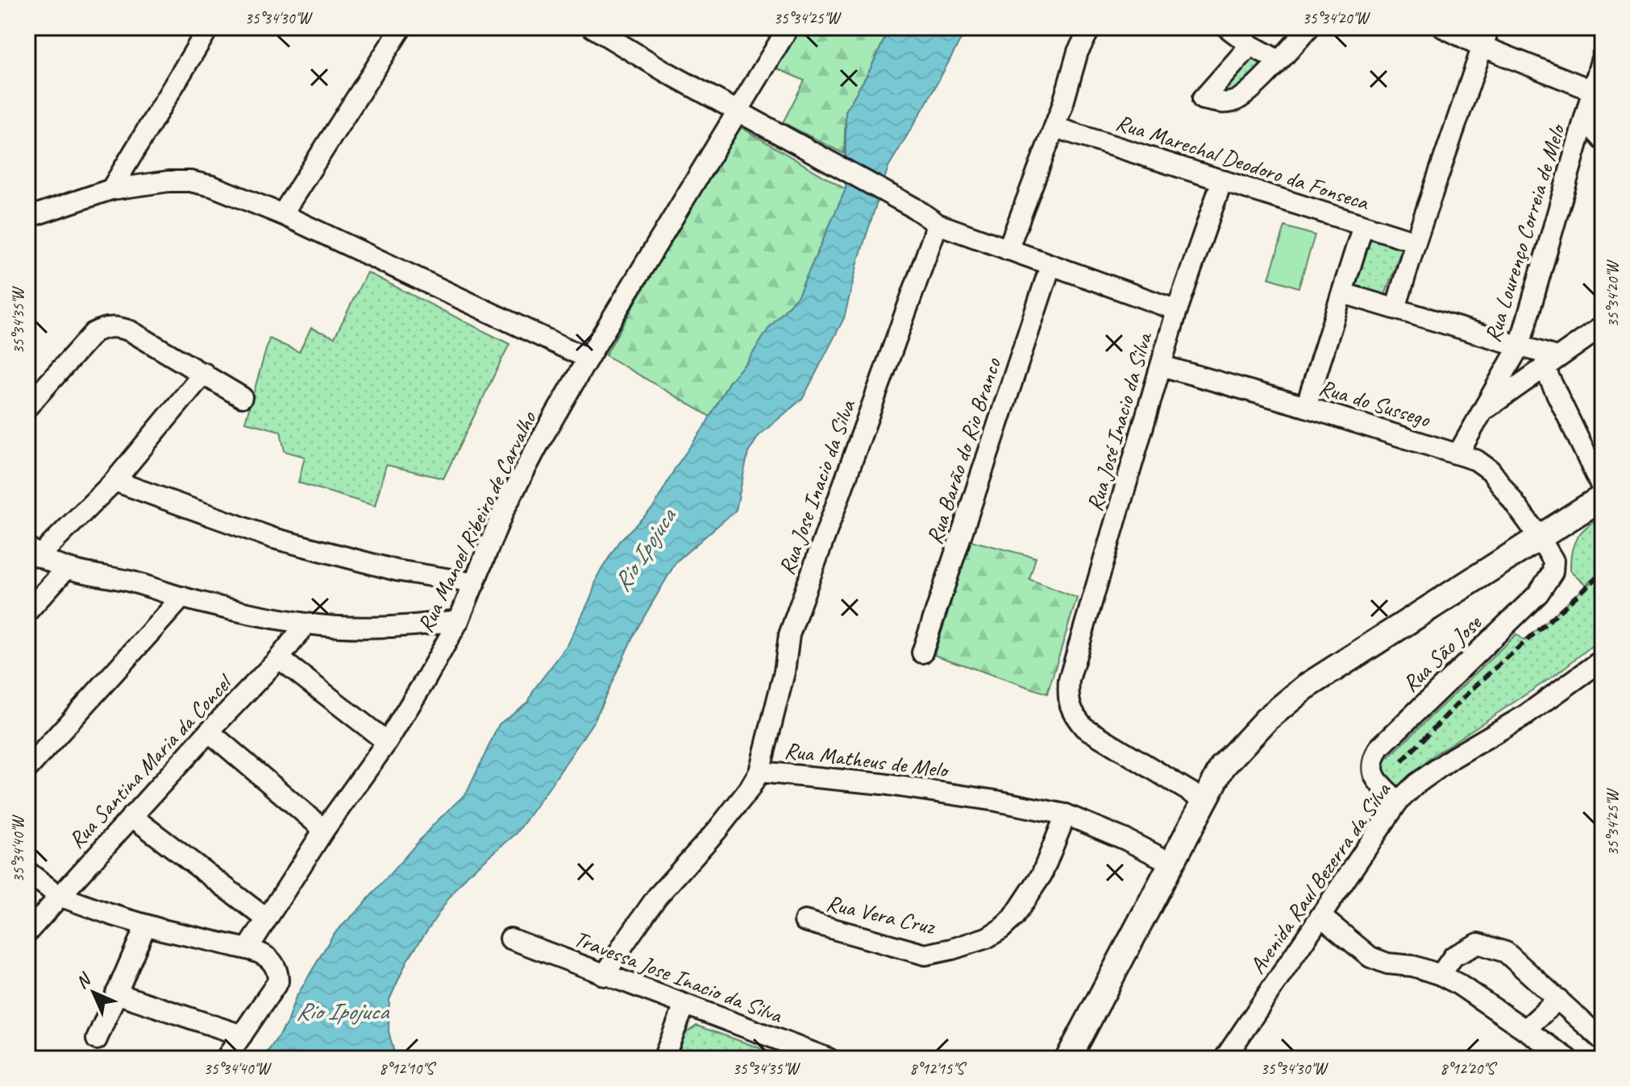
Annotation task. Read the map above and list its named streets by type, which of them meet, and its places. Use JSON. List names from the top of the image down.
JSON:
{
  "streets": {
    "street": [
      "Rua Marechal Deodoro da Fonseca",
      "Rua Lourenço Correia de Melo",
      "Rua do Sussego",
      "Rua José Inacio da Silva",
      "Rua Barão do Rio Branco",
      "Rua Jose Inacio da Silva",
      "Rua Manoel Ribeiro de Carvalho",
      "Rua São Jose",
      "Rua Matheus de Melo",
      "Rua Santina Maria da Concel",
      "Avenida Raul Bezerra da Silva",
      "Rua Vera Cruz",
      "Travessa Jose Inacio da Silva"
    ]
  },
  "crossings": [
    ["Rua Marechal Deodoro da Fonseca", "Rua José Inacio da Silva"],
    ["Rua Lourenço Correia de Melo", "Rua do Sussego"],
    ["Rua do Sussego", "Rua José Inacio da Silva"],
    ["Rua do Sussego", "Rua São Jose"],
    ["Rua Jose Inacio da Silva", "Rua Matheus de Melo"],
    ["Rua São Jose", "Avenida Raul Bezerra da Silva"],
    ["Rua Matheus de Melo", "Rua Vera Cruz"],
    ["Rua Matheus de Melo", "Travessa Jose Inacio da Silva"]
  ],
  "water": ["Rio Ipojuca"],
  "north": "top left",
  "coordinates": [
    "35°34'30\"W",
    "35°34'25\"W",
    "35°34'20\"W",
    "35°34'35\"W",
    "35°34'40\"W",
    "8°12'10\"S",
    "8°12'15\"S",
    "8°12'20\"S"
  ]
}
